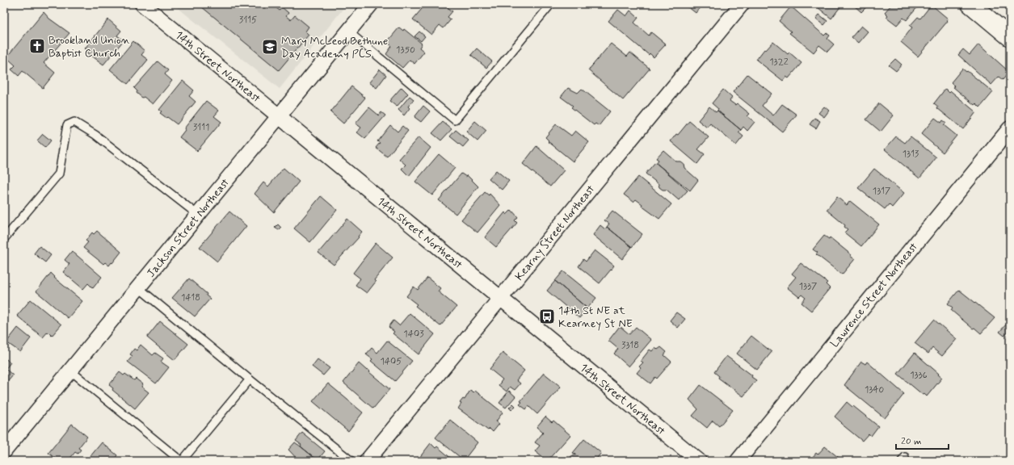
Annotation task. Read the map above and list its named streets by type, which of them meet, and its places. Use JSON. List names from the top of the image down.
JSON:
{
  "streets": {
    "street": [
      "14th Street Northeast",
      "Jackson Street Northeast",
      "Kearny Street Northeast",
      "Lawrence Street Northeast"
    ]
  },
  "crossings": [
    ["14th Street Northeast", "Jackson Street Northeast"],
    ["14th Street Northeast", "Kearny Street Northeast"]
  ],
  "places": {
    "church": ["Brookland Union Baptist Church"],
    "school or university": ["Mary McLeod Bethune Day Academy PCS"],
    "bus stop": ["14th St NE at Kearney St NE"]
  },
  "house_numbers": [
    "3115",
    "1350",
    "1322",
    "3111",
    "1313",
    "1317",
    "1337",
    "1418",
    "1403",
    "3318",
    "1405",
    "1336",
    "1340"
  ],
  "scale_bar": "20 m"
}
